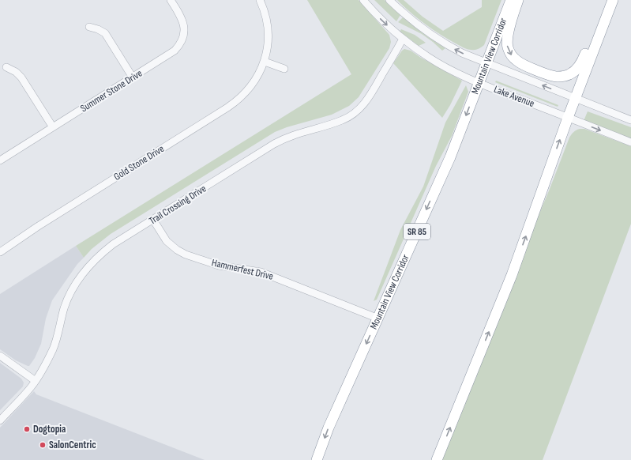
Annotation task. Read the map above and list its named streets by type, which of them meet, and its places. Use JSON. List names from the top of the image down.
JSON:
{
  "streets": {
    "highway": ["Mountain View Corridor", "SR 85"],
    "street": [
      "Summer Stone Drive",
      "Lake Avenue",
      "Gold Stone Drive",
      "Trail Crossing Drive",
      "Hammerfest Drive"
    ]
  },
  "crossings": [
    ["Mountain View Corridor", "Lake Avenue"],
    ["Mountain View Corridor", "Hammerfest Drive"],
    ["Lake Avenue", "Trail Crossing Drive"],
    ["Trail Crossing Drive", "Hammerfest Drive"]
  ],
  "one_way": ["Mountain View Corridor"],
  "places": ["Dogtopia", "SalonCentric"]
}
